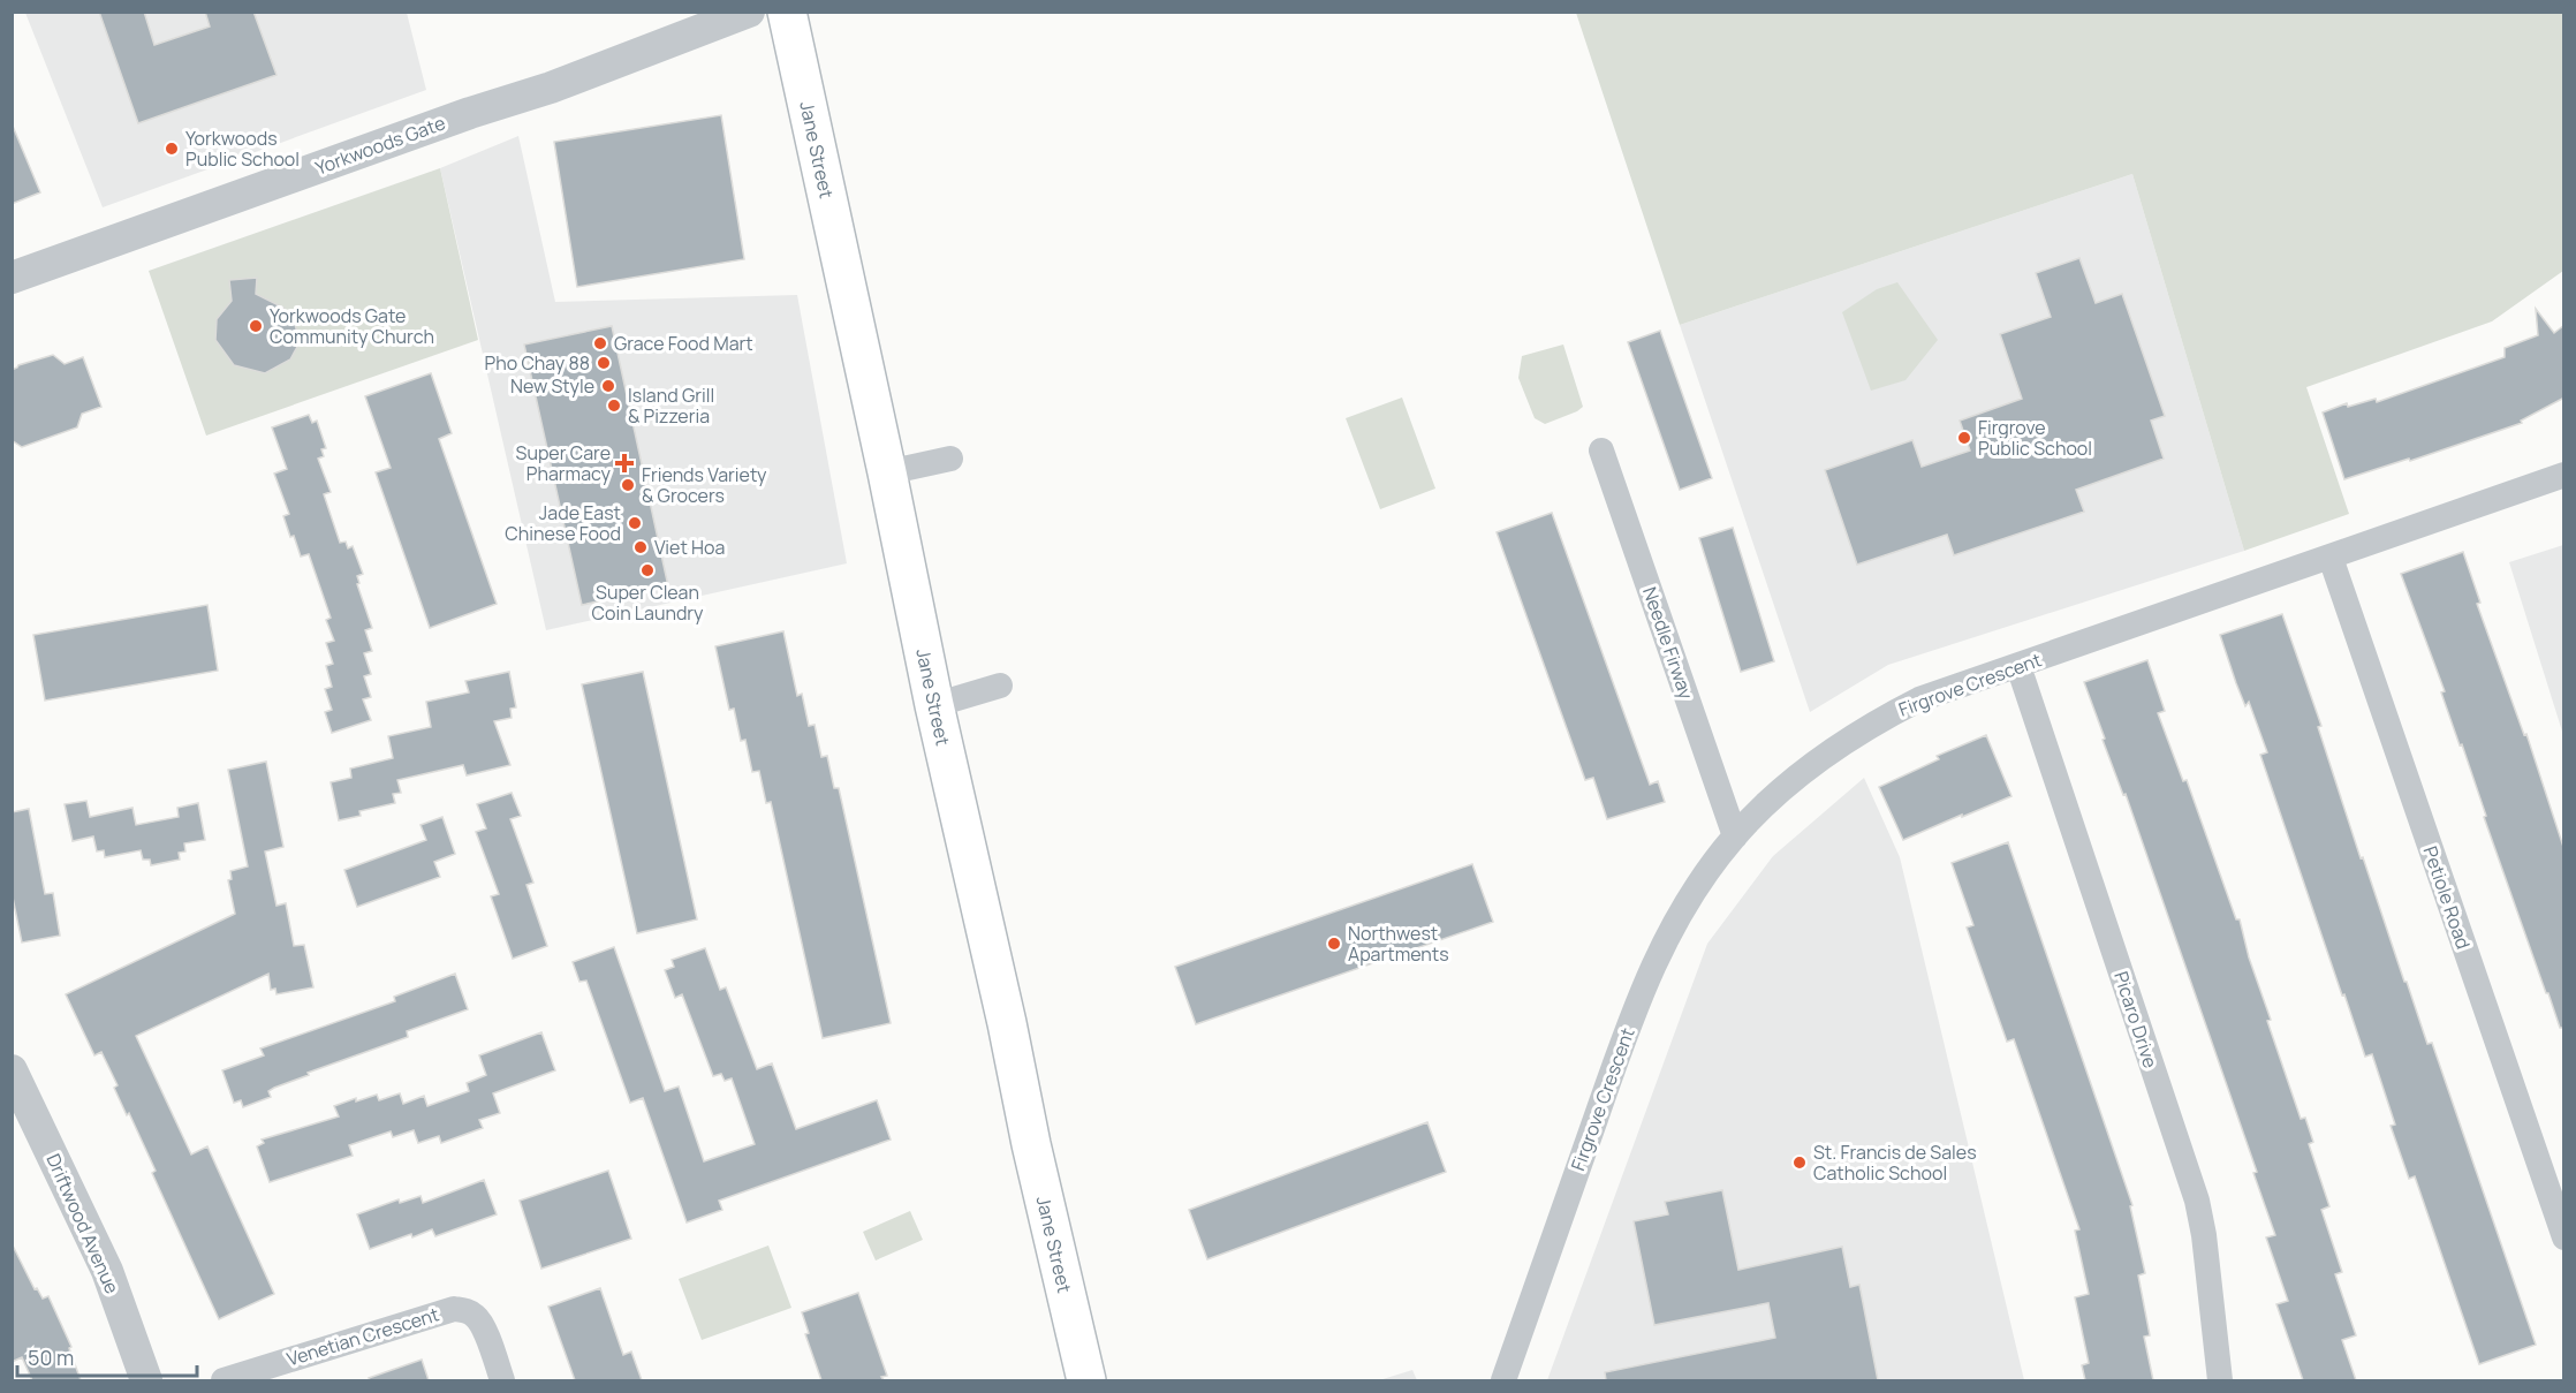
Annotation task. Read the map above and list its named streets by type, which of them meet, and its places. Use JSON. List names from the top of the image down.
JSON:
{
  "streets": {
    "main road": ["Jane Street"],
    "street": [
      "Yorkwoods Gate",
      "Needle Firway",
      "Firgrove Crescent",
      "Petiole Road",
      "Picaro Drive",
      "Driftwood Avenue",
      "Venetian Crescent"
    ]
  },
  "crossings": [
    ["Needle Firway", "Firgrove Crescent"],
    ["Firgrove Crescent", "Petiole Road"],
    ["Firgrove Crescent", "Picaro Drive"]
  ],
  "places": {
    "other": [
      "Yorkwoods Public School",
      "Yorkwoods Gate Community Church",
      "Grace Food Mart",
      "Pho Chay 88",
      "New Style",
      "Island Grill & Pizzeria",
      "Firgrove Public School",
      "Friends Variety & Grocers",
      "Jade East Chinese Food",
      "Viet Hoa",
      "Super Clean Coin Laundry",
      "Northwest Apartments",
      "St. Francis de Sales Catholic School"
    ],
    "health": ["Super Care Pharmacy"]
  },
  "scale_bar": "50 m"
}
